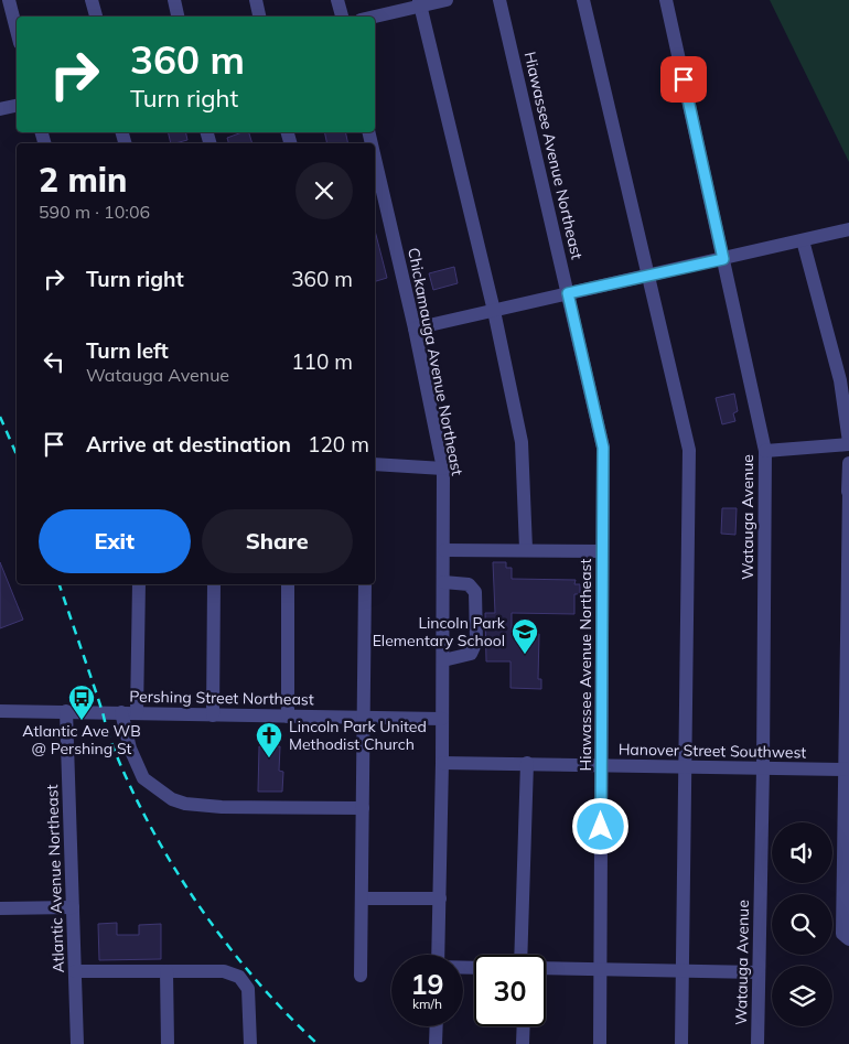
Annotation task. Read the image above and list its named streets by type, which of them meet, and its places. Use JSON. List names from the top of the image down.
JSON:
{
  "streets": {
    "street": [
      "Hiawassee Avenue Northeast",
      "Chickamauga Avenue Northeast",
      "Watauga Avenue",
      "Pershing Street Northeast",
      "Hanover Street Southwest",
      "Atlantic Avenue Northeast"
    ]
  },
  "crossings": [
    ["Hiawassee Avenue Northeast", "Hanover Street Southwest"],
    ["Chickamauga Avenue Northeast", "Pershing Street Northeast"],
    ["Chickamauga Avenue Northeast", "Hanover Street Southwest"],
    ["Watauga Avenue", "Hanover Street Southwest"],
    ["Pershing Street Northeast", "Atlantic Avenue Northeast"]
  ],
  "places": {
    "school or university": ["Lincoln Park Elementary School"],
    "bus stop": ["Atlantic Ave WB @ Pershing St"],
    "church": ["Lincoln Park United Methodist Church"]
  },
  "page": {
    "turn": ["360 m", "Turn right"],
    "heading": ["2 min", "590 m · 10:06"],
    "list": [
      {
        "name": "Turn right",
        "value": "360 m"
      },
      {
        "name": "Turn left",
        "note": "Watauga Avenue",
        "value": "110 m"
      },
      {
        "name": "Arrive at destination",
        "value": "120 m"
      }
    ],
    "buttons": ["Exit", "Share"],
    "speed": "19 km/h",
    "limit": "30"
  }
}
